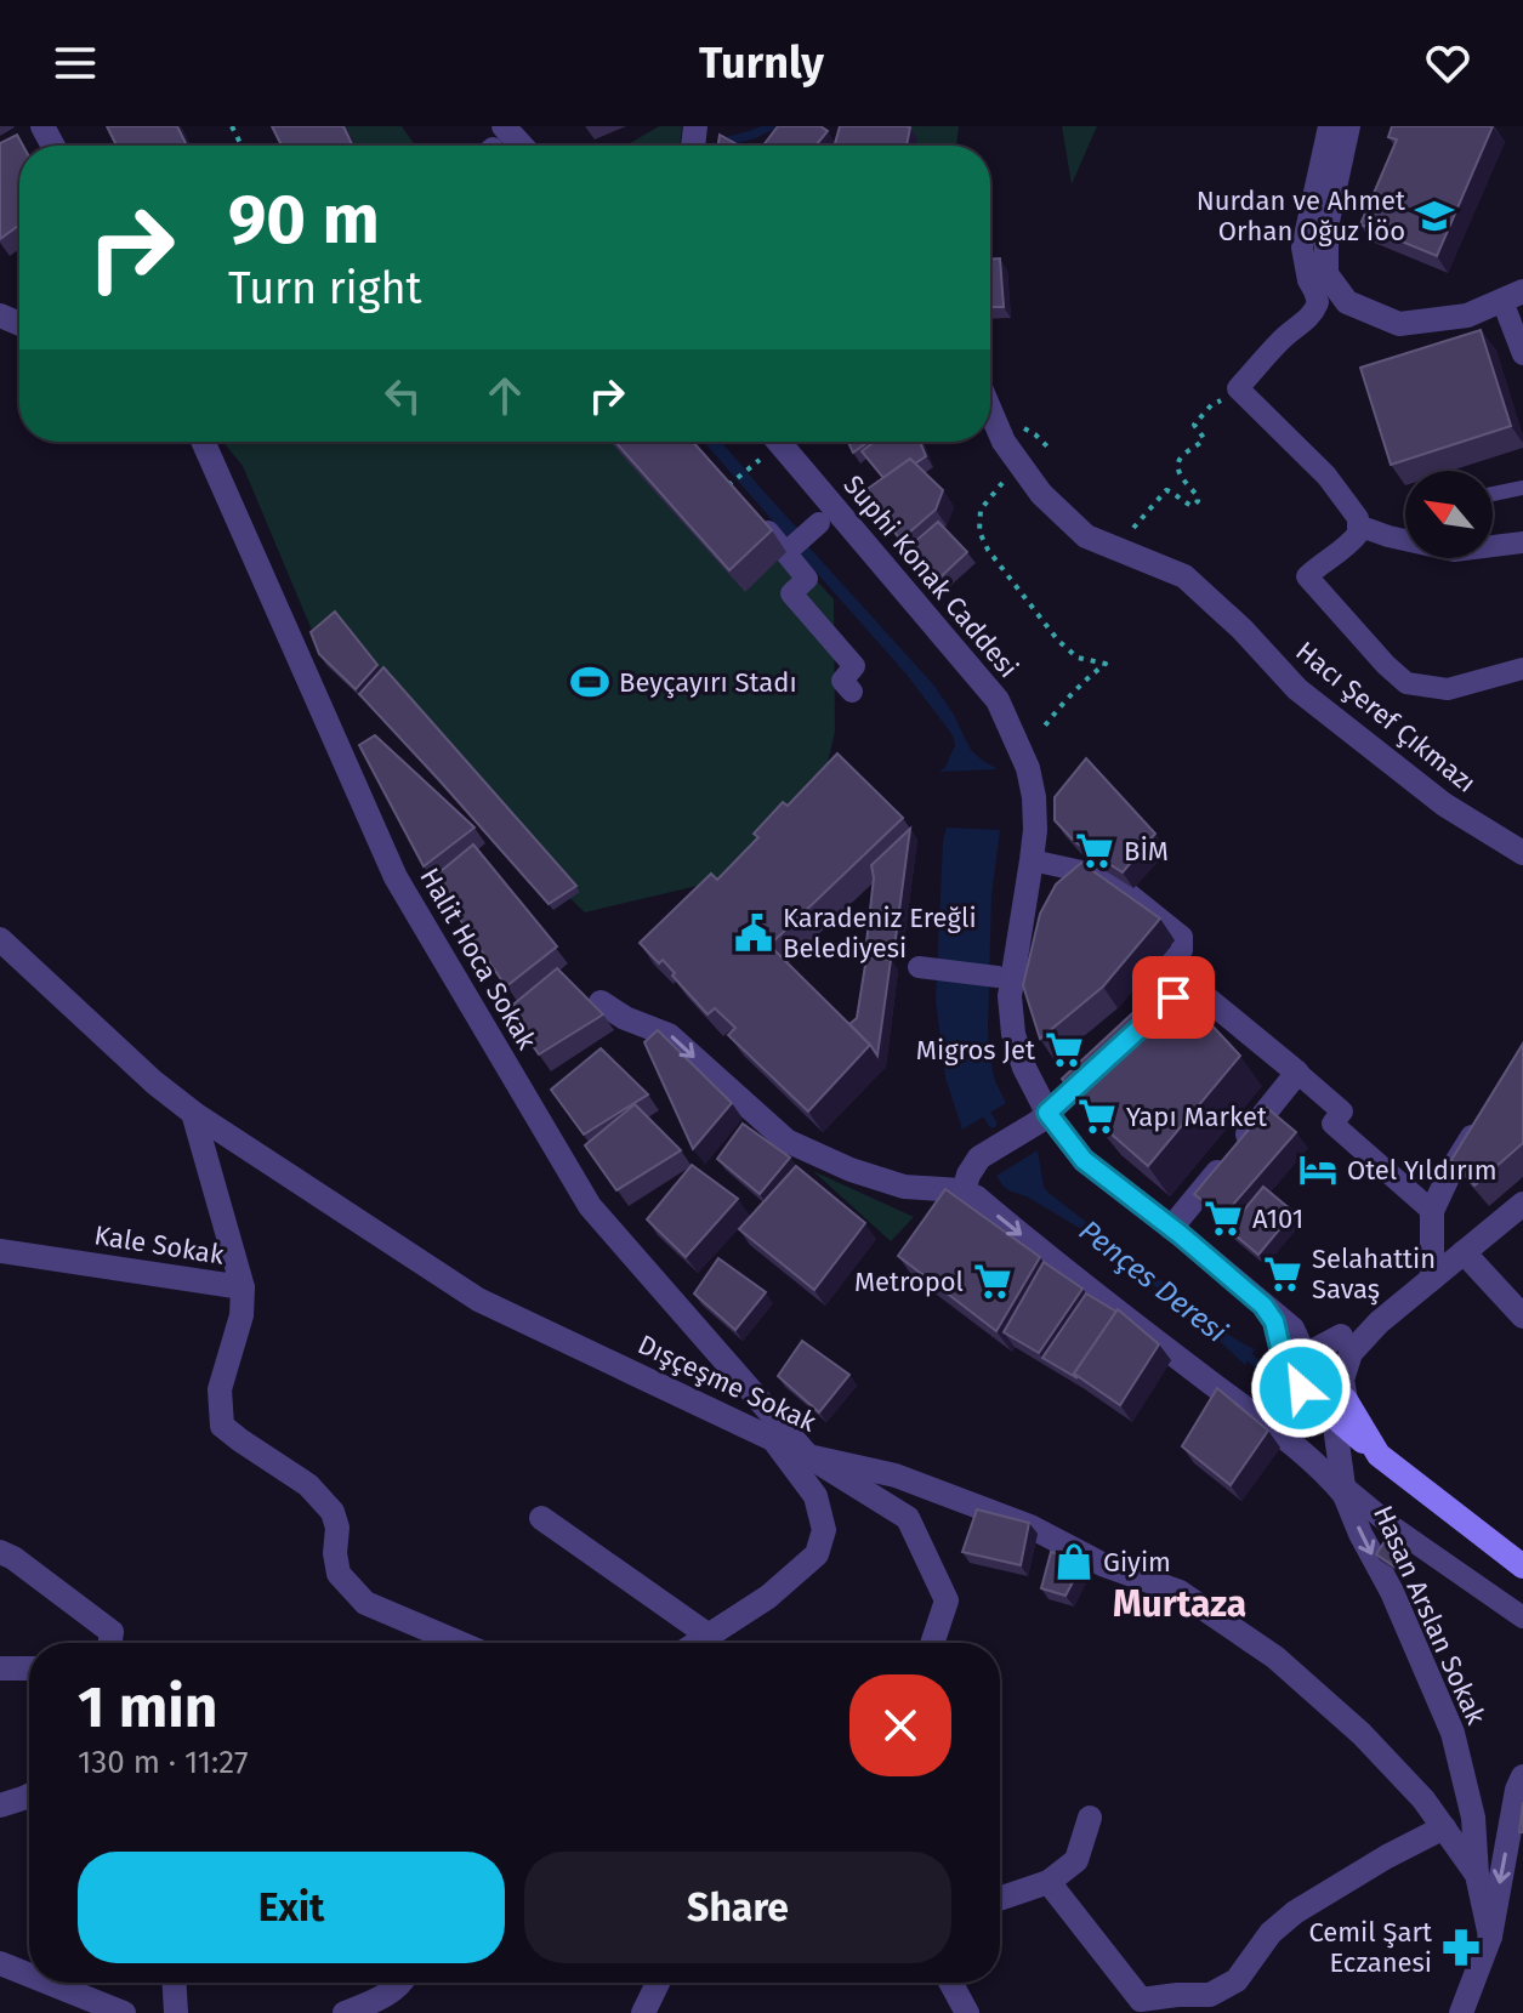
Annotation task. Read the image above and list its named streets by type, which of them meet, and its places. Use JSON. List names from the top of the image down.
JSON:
{
  "streets": {
    "main road": ["Suphi Konak Caddesi"],
    "street": [
      "Hacı Şeref Çıkmazı",
      "Halit Hoca Sokak",
      "Kale Sokak",
      "Dışçeşme Sokak",
      "Hasan Arslan Sokak"
    ]
  },
  "crossings": [
    ["Suphi Konak Caddesi", "Hasan Arslan Sokak"],
    ["Halit Hoca Sokak", "Dışçeşme Sokak"],
    ["Kale Sokak", "Dışçeşme Sokak"],
    ["Dışçeşme Sokak", "Hasan Arslan Sokak"]
  ],
  "one_way": ["Hasan Arslan Sokak"],
  "districts": ["Murtaza"],
  "water": ["Pençes Deresi"],
  "places": {
    "school or university": ["Nurdan ve Ahmet Orhan Oğuz İöo"],
    "sports": ["Beyçayırı Stadı"],
    "supermarket": [
      "BİM",
      "Migros Jet",
      "Yapı Market",
      "A101",
      "Selahattin Savaş",
      "Metropol"
    ],
    "public building": ["Karadeniz Ereğli Belediyesi"],
    "hotel": ["Otel Yıldırım"],
    "shop": ["Giyim"],
    "pharmacy": ["Cemil Şart Eczanesi"]
  },
  "north": "top left",
  "page": {
    "header": "Turnly",
    "turn": ["90 m", "Turn right"],
    "heading": ["1 min", "130 m · 11:27"],
    "buttons": ["Exit", "Share"]
  }
}
